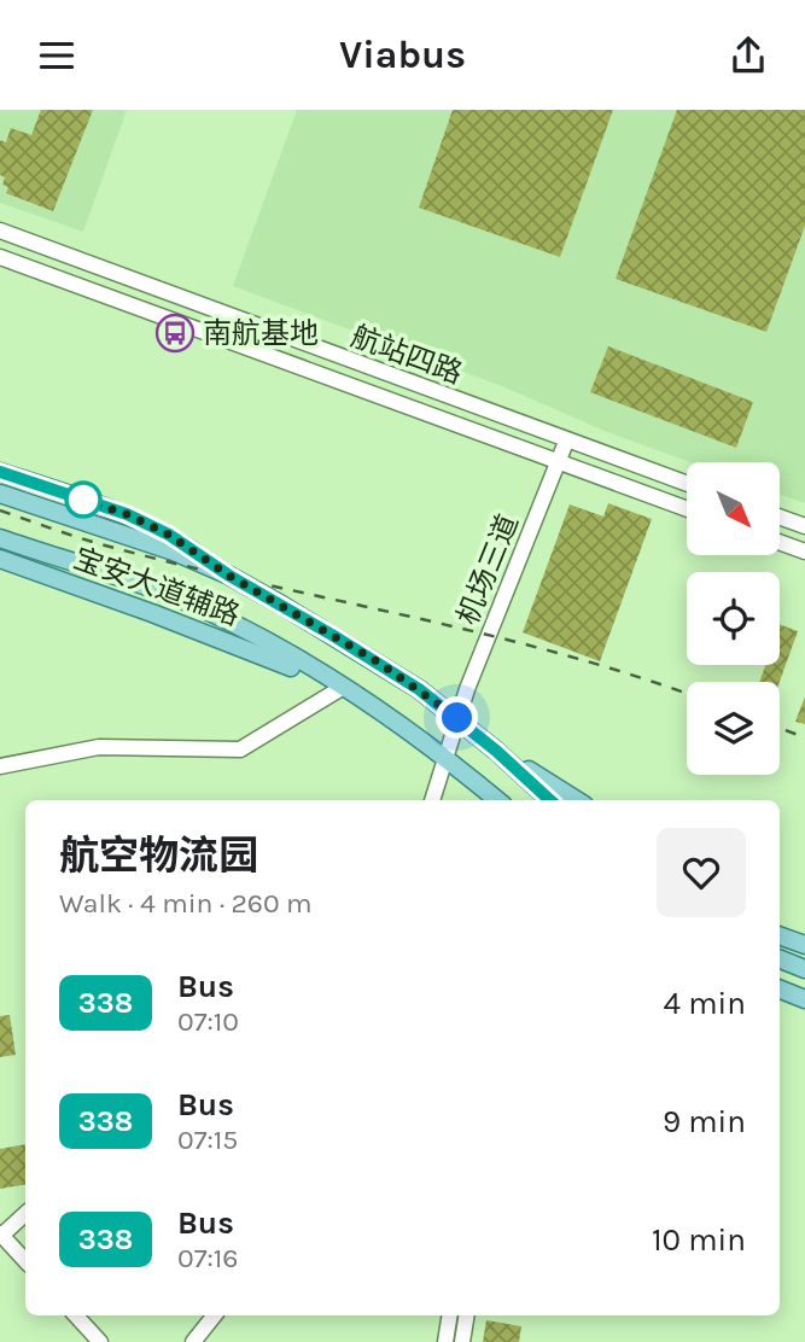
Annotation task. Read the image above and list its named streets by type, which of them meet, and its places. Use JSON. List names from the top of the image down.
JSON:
{
  "streets": {
    "main road": ["宝安大道辅路"],
    "street": ["航站四路", "机场三道"]
  },
  "crossings": [
    ["航站四路", "机场三道"]
  ],
  "places": {
    "bus stop": ["南航基地"]
  },
  "lines": ["bus line 338"],
  "north": "bottom right",
  "page": {
    "header": "Viabus",
    "heading": ["航空物流园", "Walk · 4 min · 260 m"],
    "list": [
      {
        "mark": "338",
        "name": "Bus",
        "note": "07:10",
        "value": "4 min"
      },
      {
        "mark": "338",
        "name": "Bus",
        "note": "07:15",
        "value": "9 min"
      },
      {
        "mark": "338",
        "name": "Bus",
        "note": "07:16",
        "value": "10 min"
      }
    ]
  }
}
